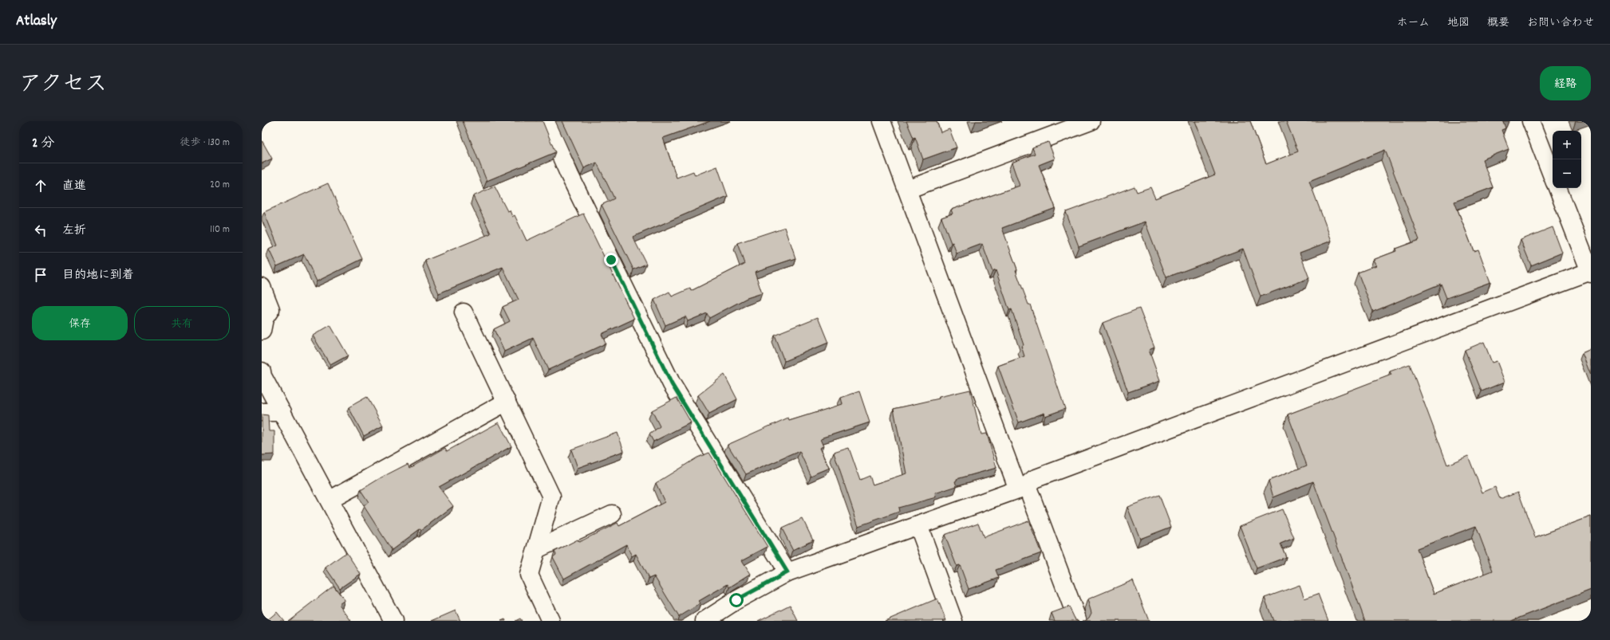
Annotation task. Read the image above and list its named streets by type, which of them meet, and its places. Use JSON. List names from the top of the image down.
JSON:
{
  "page": {
    "header": "Atlasly",
    "nav": [
      "ホーム",
      "地図",
      "概要",
      "お問い合わせ"
    ],
    "title": "アクセス",
    "buttons": [
      "経路",
      ["保存", "共有"]
    ],
    "heading": ["2 分", "徒歩 · 130 m"],
    "map_buttons": ["+", "−"],
    "list": [
      ["直進", "20 m"],
      ["左折", "110 m"],
      "目的地に到着"
    ]
  }
}
